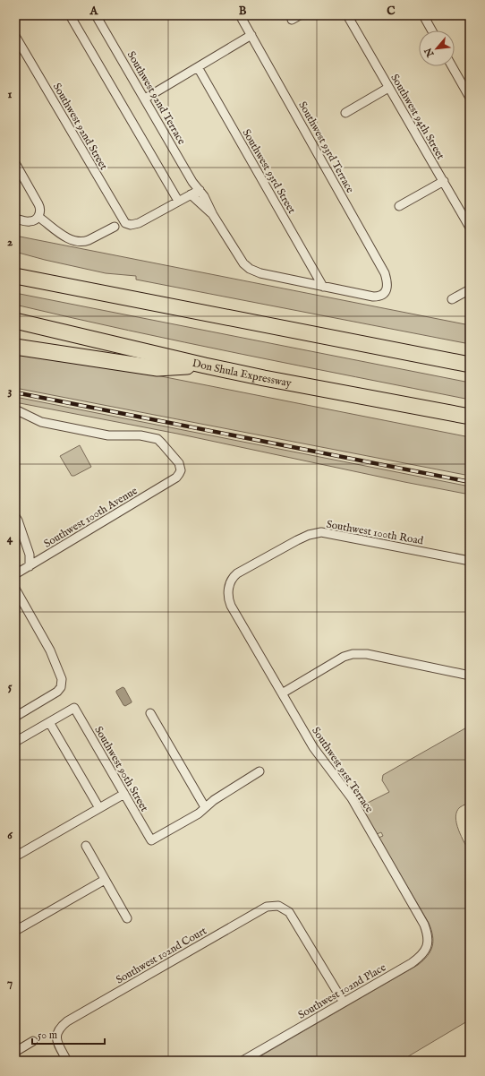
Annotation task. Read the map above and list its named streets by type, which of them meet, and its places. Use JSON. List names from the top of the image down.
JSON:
{
  "streets": {
    "highway": ["Don Shula Expressway"],
    "street": [
      "Southwest 92nd Terrace",
      "Southwest 94th Street",
      "Southwest 92nd Street",
      "Southwest 93rd Terrace",
      "Southwest 93rd Street",
      "Southwest 100th Avenue",
      "Southwest 100th Road",
      "Southwest 90th Street",
      "Southwest 91st Terrace",
      "Southwest 102nd Court",
      "Southwest 102nd Place"
    ]
  },
  "crossings": [
    ["Southwest 93rd Terrace", "Southwest 93rd Street"],
    ["Southwest 100th Road", "Southwest 91st Terrace"],
    ["Southwest 91st Terrace", "Southwest 102nd Place"],
    ["Southwest 102nd Court", "Southwest 102nd Place"]
  ],
  "scale_bar": "50 m",
  "north": "bottom left",
  "grid": {
    "columns": ["A", "B", "C"],
    "rows": [
      "1",
      "2",
      "3",
      "4",
      "5",
      "6",
      "7"
    ]
  }
}
